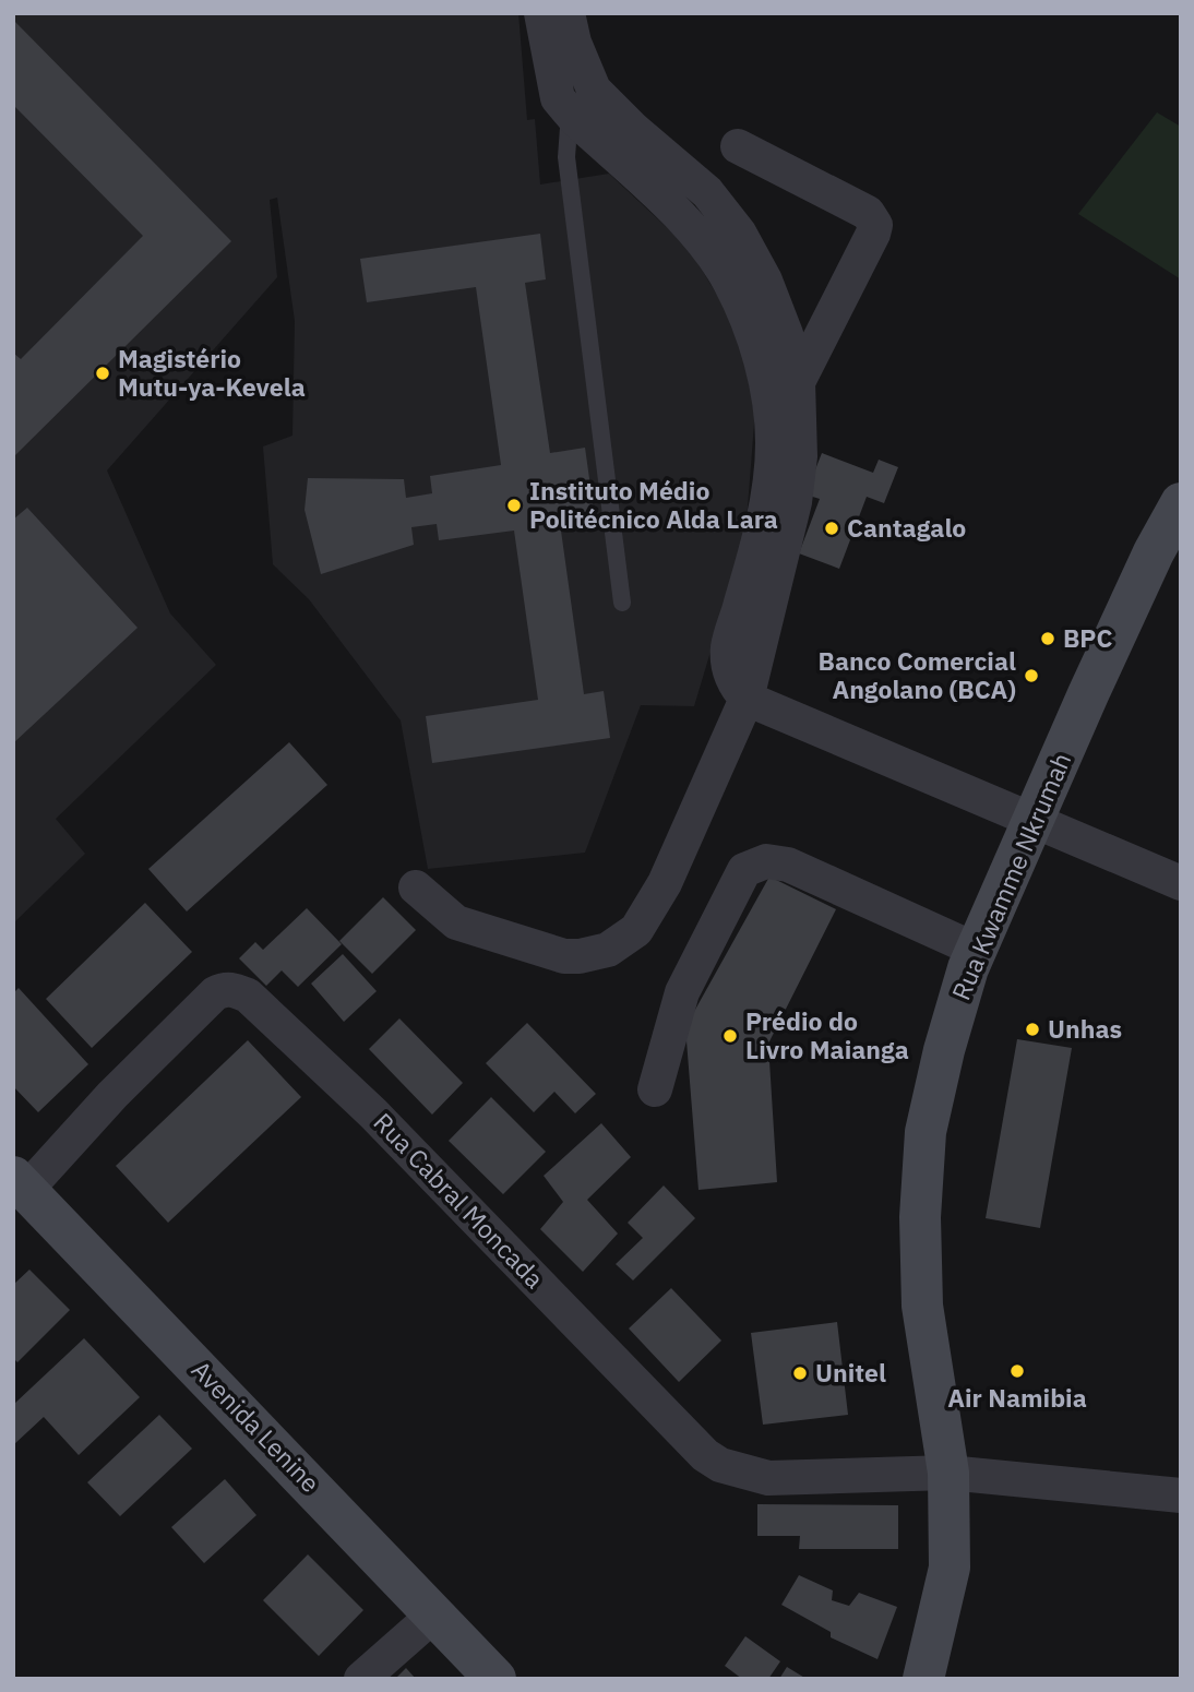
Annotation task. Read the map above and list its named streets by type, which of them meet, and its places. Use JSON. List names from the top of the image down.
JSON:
{
  "streets": {
    "street": ["Rua Kwamme Nkrumah", "Rua Cabral Moncada", "Avenida Lenine"]
  },
  "crossings": [
    ["Rua Kwamme Nkrumah", "Rua Cabral Moncada"],
    ["Rua Cabral Moncada", "Avenida Lenine"]
  ],
  "places": [
    "Magistério Mutu-ya-Kevela",
    "Instituto Médio Politécnico Alda Lara",
    "Cantagalo",
    "BPC",
    "Banco Comercial Angolano (BCA)",
    "Unhas",
    "Prédio do Livro Maianga",
    "Air Namibia",
    "Unitel"
  ]
}
